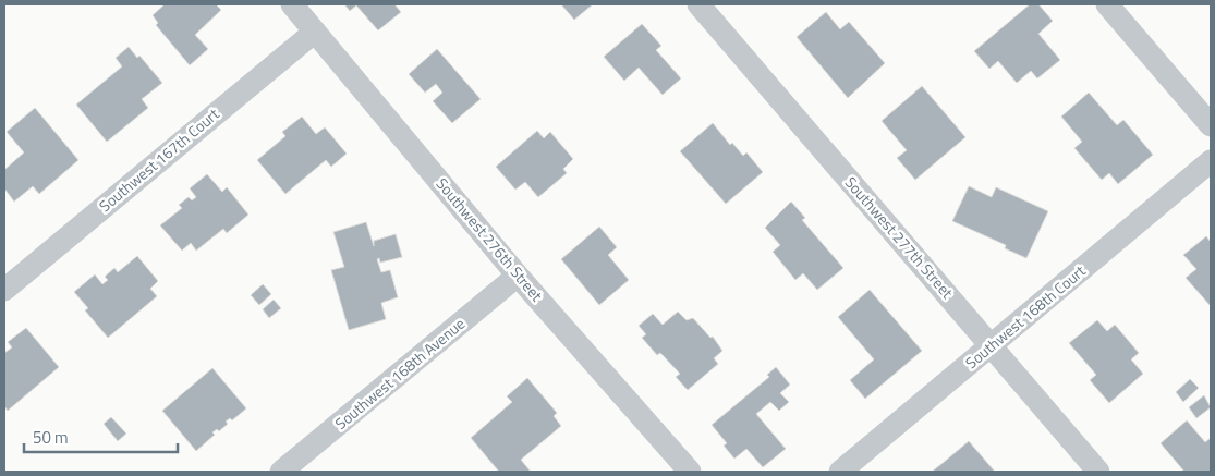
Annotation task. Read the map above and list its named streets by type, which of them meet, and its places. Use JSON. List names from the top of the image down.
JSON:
{
  "streets": {
    "street": [
      "Southwest 167th Court",
      "Southwest 277th Street",
      "Southwest 276th Street",
      "Southwest 168th Court",
      "Southwest 168th Avenue"
    ]
  },
  "crossings": [
    ["Southwest 167th Court", "Southwest 276th Street"],
    ["Southwest 277th Street", "Southwest 168th Court"],
    ["Southwest 276th Street", "Southwest 168th Avenue"]
  ],
  "scale_bar": "50 m"
}
